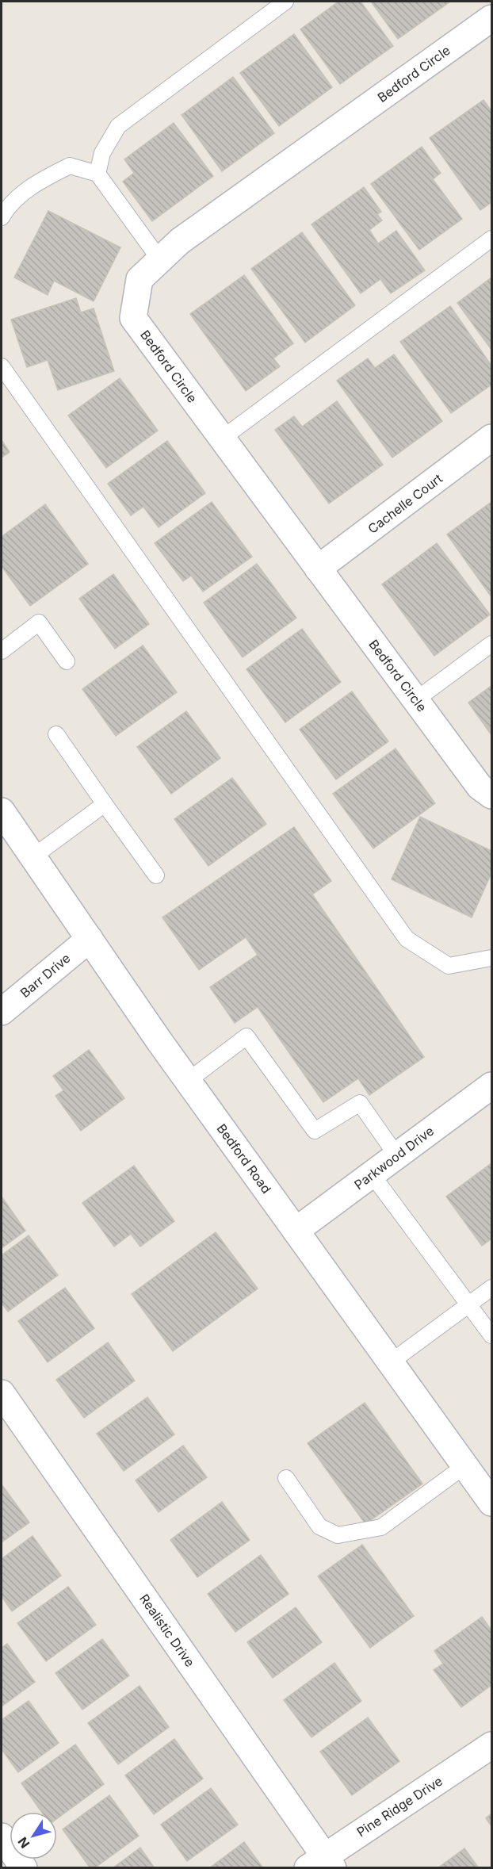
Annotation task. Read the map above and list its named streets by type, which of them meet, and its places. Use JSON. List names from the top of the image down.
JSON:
{
  "streets": {
    "street": [
      "Bedford Circle",
      "Cachelle Court",
      "Barr Drive",
      "Parkwood Drive",
      "Bedford Road",
      "Realistic Drive",
      "Pine Ridge Drive"
    ]
  },
  "crossings": [
    ["Bedford Circle", "Cachelle Court"],
    ["Barr Drive", "Bedford Road"],
    ["Parkwood Drive", "Bedford Road"],
    ["Realistic Drive", "Pine Ridge Drive"]
  ],
  "north": "bottom left"
}
